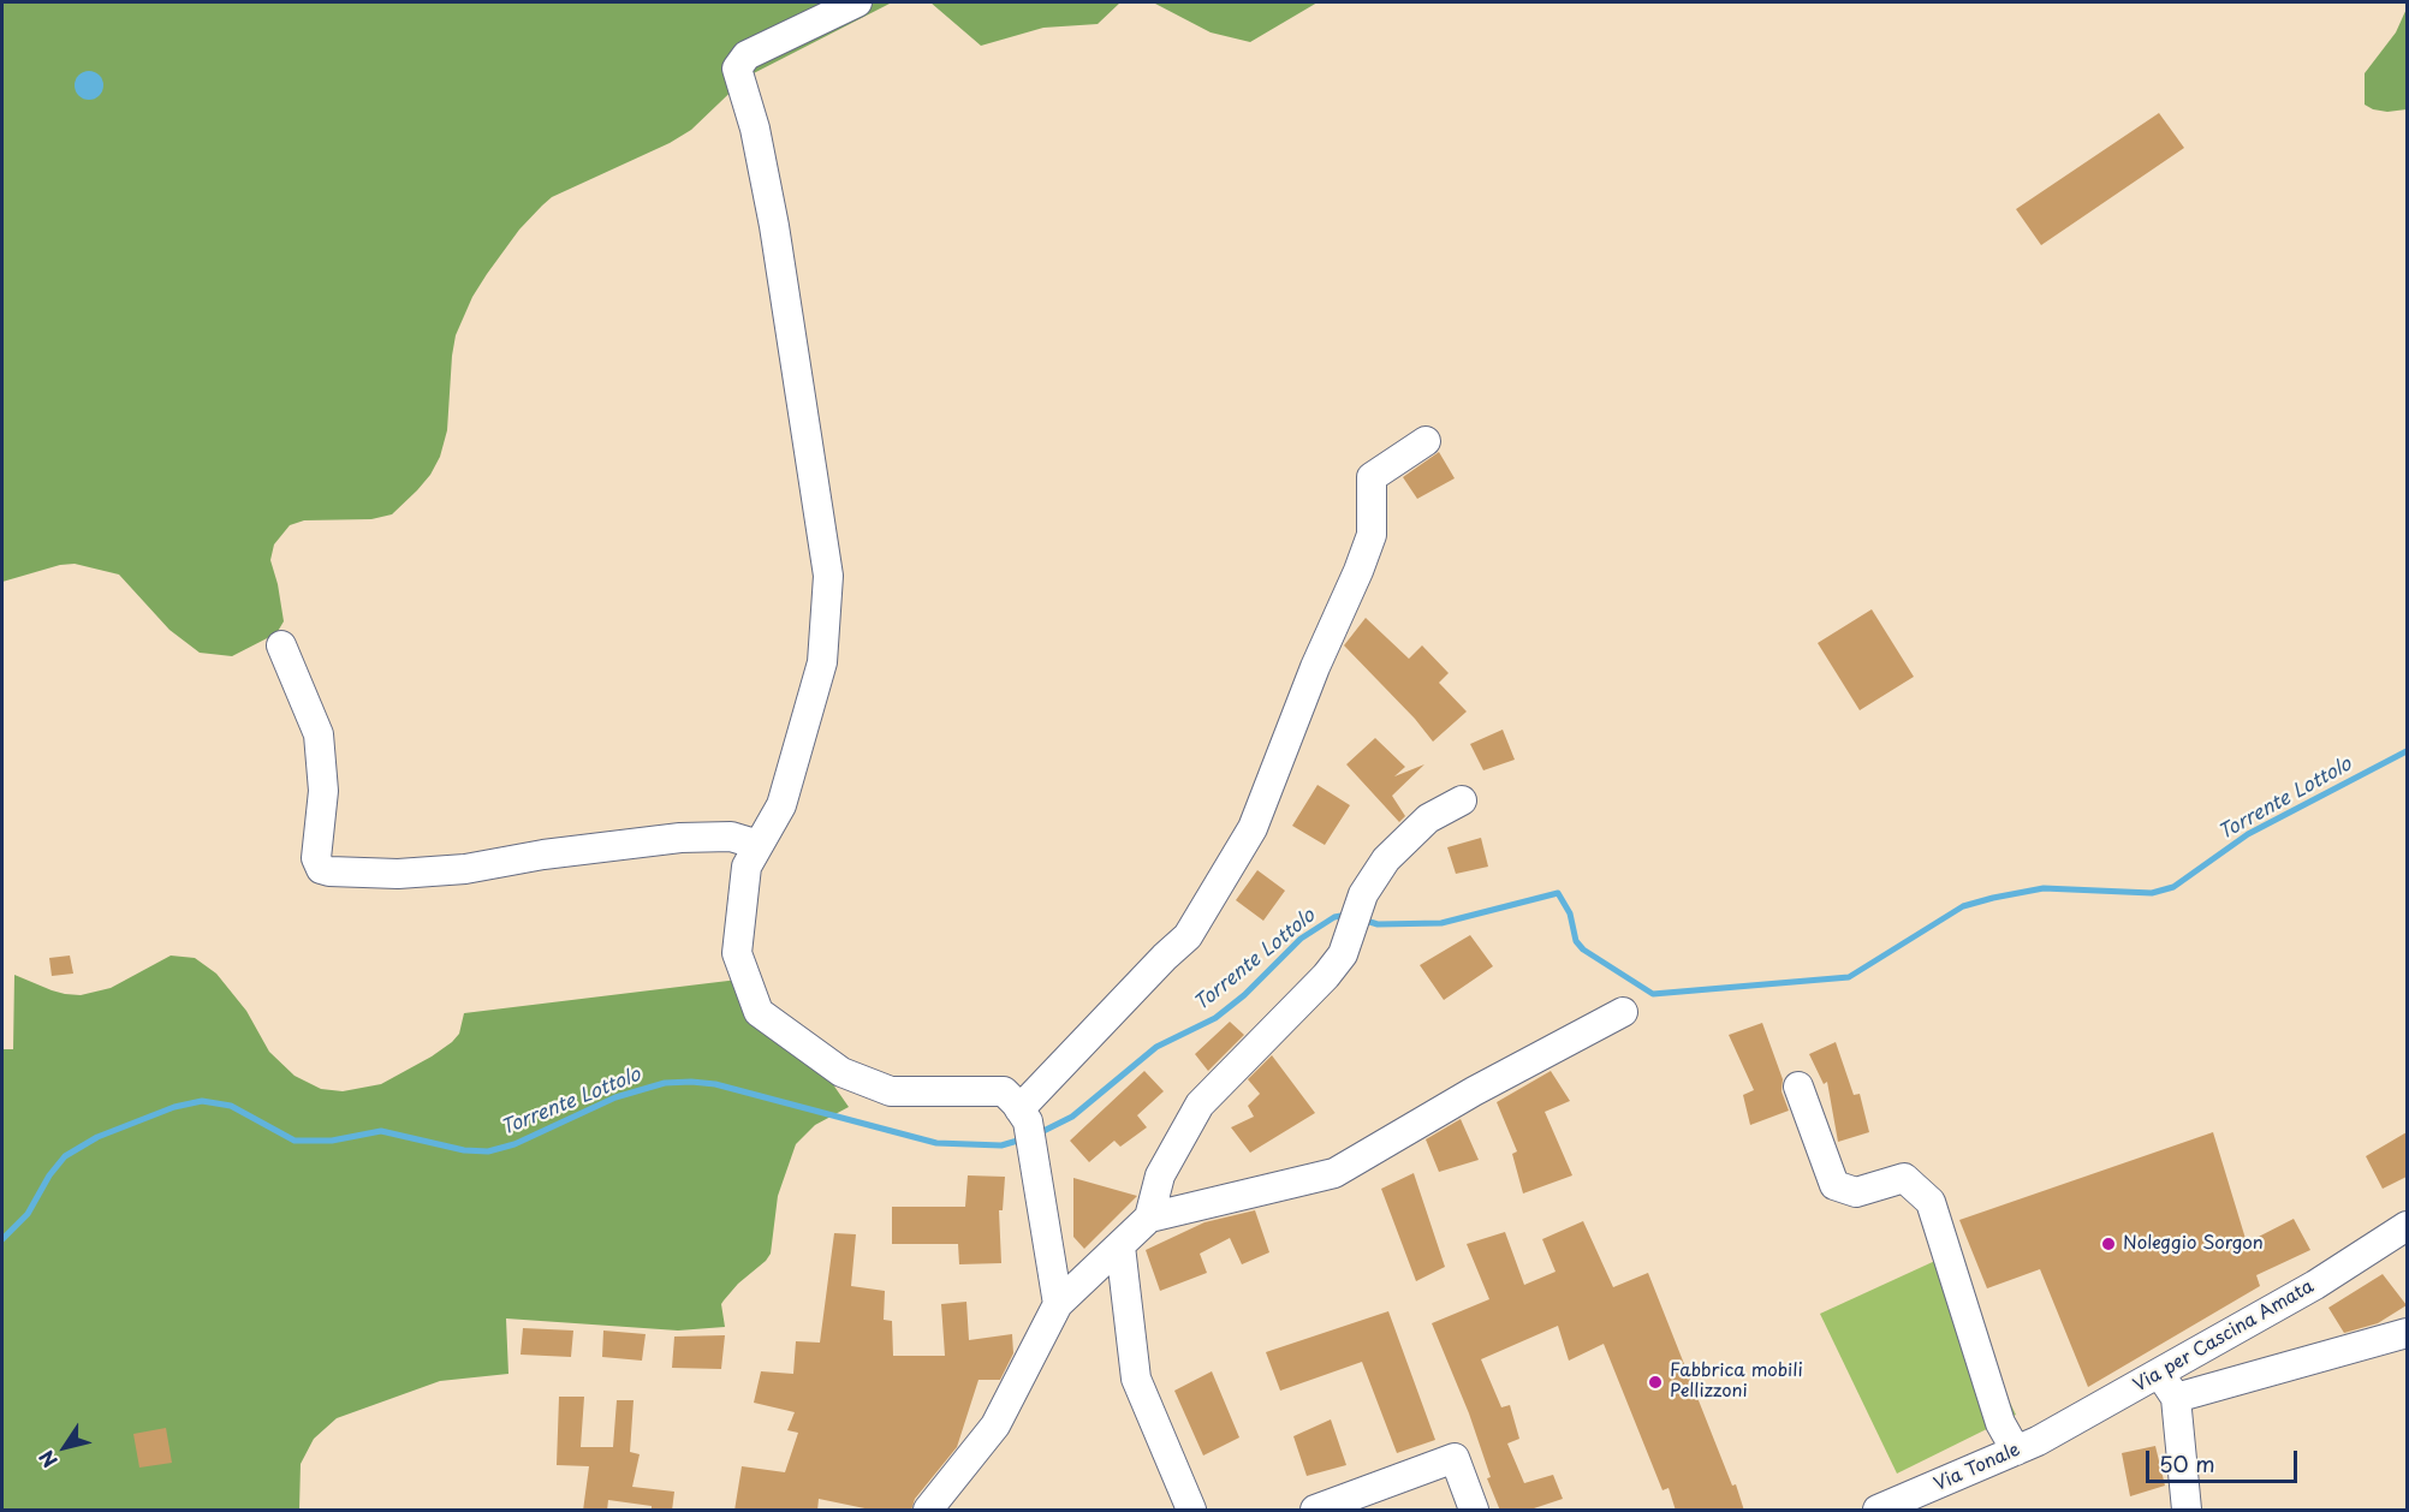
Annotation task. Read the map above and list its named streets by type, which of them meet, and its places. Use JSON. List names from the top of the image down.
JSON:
{
  "streets": {
    "street": ["Via per Cascina Amata", "Via Tonale"]
  },
  "crossings": [
    ["Via per Cascina Amata", "Via Tonale"]
  ],
  "water": ["Torrente Lottolo"],
  "places": ["Noleggio Sorgon", "Fabbrica mobili Pellizzoni"],
  "scale_bar": "50 m",
  "north": "bottom left"
}
